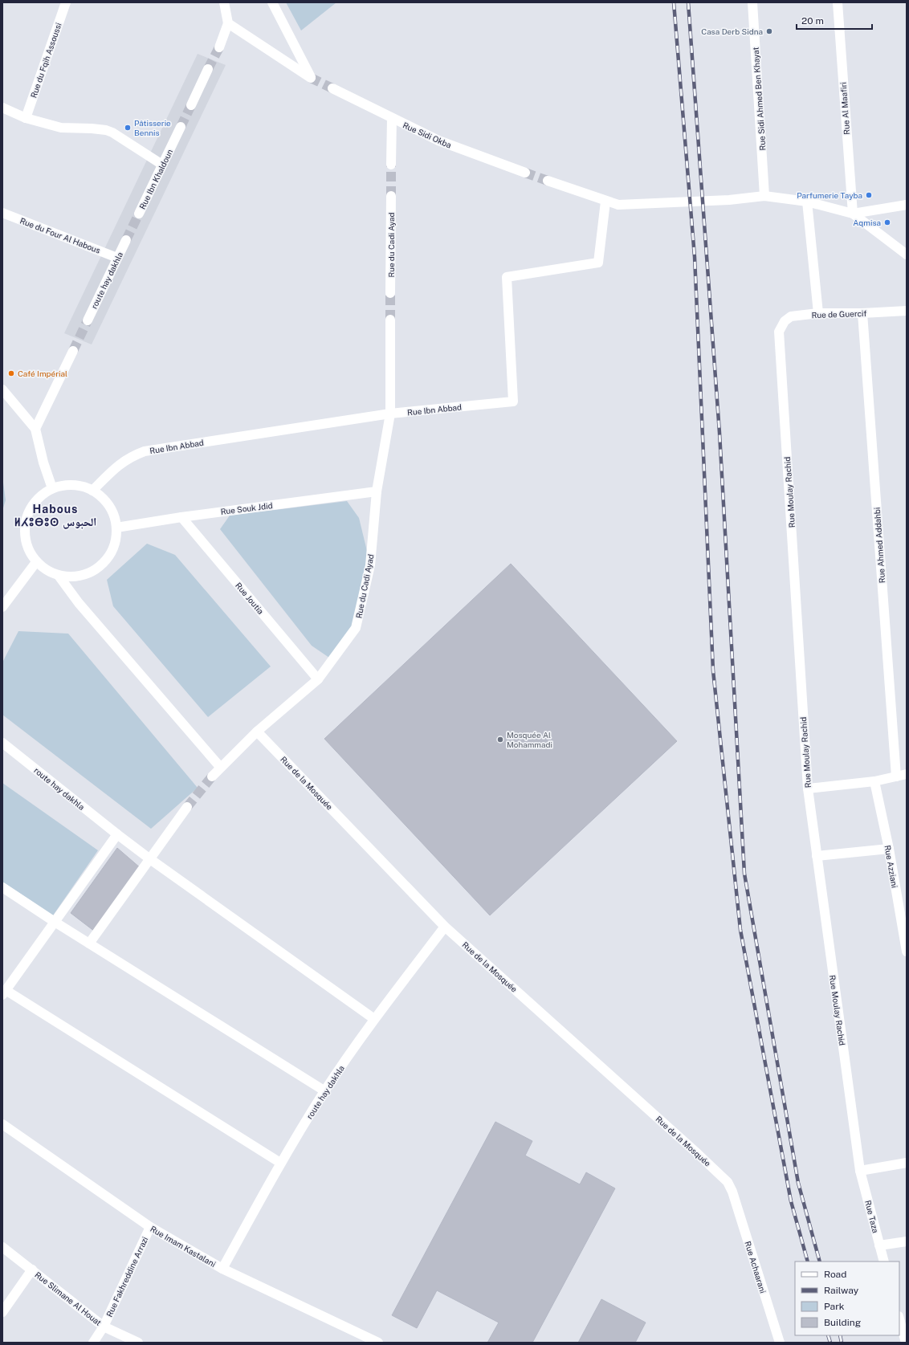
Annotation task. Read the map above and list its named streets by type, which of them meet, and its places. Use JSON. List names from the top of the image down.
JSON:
{
  "streets": {
    "street": [
      "Rue du Fqih Assoussi",
      "Rue Sidi Ahmed Ben Khayat",
      "Rue Al Maafiri",
      "Rue Sidi Okba",
      "Rue Ibn Khaldoun",
      "Rue du Four Al Habous",
      "Rue du Cadi Ayad",
      "route hay dakhla",
      "Rue de Guercif",
      "Rue Ibn Abbad",
      "Rue Moulay Rachid",
      "Rue Souk Jdid",
      "Rue Ahmed Addahbi",
      "Rue Joutia",
      "Rue de la Mosquée",
      "Rue Azziani",
      "Rue Taza",
      "Rue Imam Kastalani",
      "Rue Achaarani",
      "Rue Fakhreddine Arrazi",
      "Rue Slimane Al Houat"
    ]
  },
  "crossings": [
    ["Rue du Four Al Habous", "route hay dakhla"],
    ["Rue du Cadi Ayad", "Rue Ibn Abbad"],
    ["Rue du Cadi Ayad", "Rue Souk Jdid"],
    ["Rue du Cadi Ayad", "Rue Joutia"],
    ["Rue du Cadi Ayad", "Rue de la Mosquée"],
    ["route hay dakhla", "Rue de la Mosquée"],
    ["route hay dakhla", "Rue Imam Kastalani"],
    ["Rue de Guercif", "Rue Moulay Rachid"],
    ["Rue de Guercif", "Rue Ahmed Addahbi"],
    ["Rue Ibn Abbad", "Rue Souk Jdid"],
    ["Rue Moulay Rachid", "Rue Taza"],
    ["Rue Souk Jdid", "Rue Joutia"],
    ["Rue de la Mosquée", "Rue Achaarani"],
    ["Rue Imam Kastalani", "Rue Fakhreddine Arrazi"],
    ["Rue Fakhreddine Arrazi", "Rue Slimane Al Houat"]
  ],
  "districts": ["Habous ⵍⵃⵓⴱⵓⵙ الحبوس"],
  "places": [
    "Casa Derb Sidna",
    "Pâtisserie Bennis",
    "Parfumerie Tayba",
    "Aqmisa",
    "Café Impérial",
    "Mosquée Al Mohammadi"
  ],
  "legend": [
    "Road",
    "Railway",
    "Park",
    "Building"
  ],
  "scale_bar": "20 m"
}
